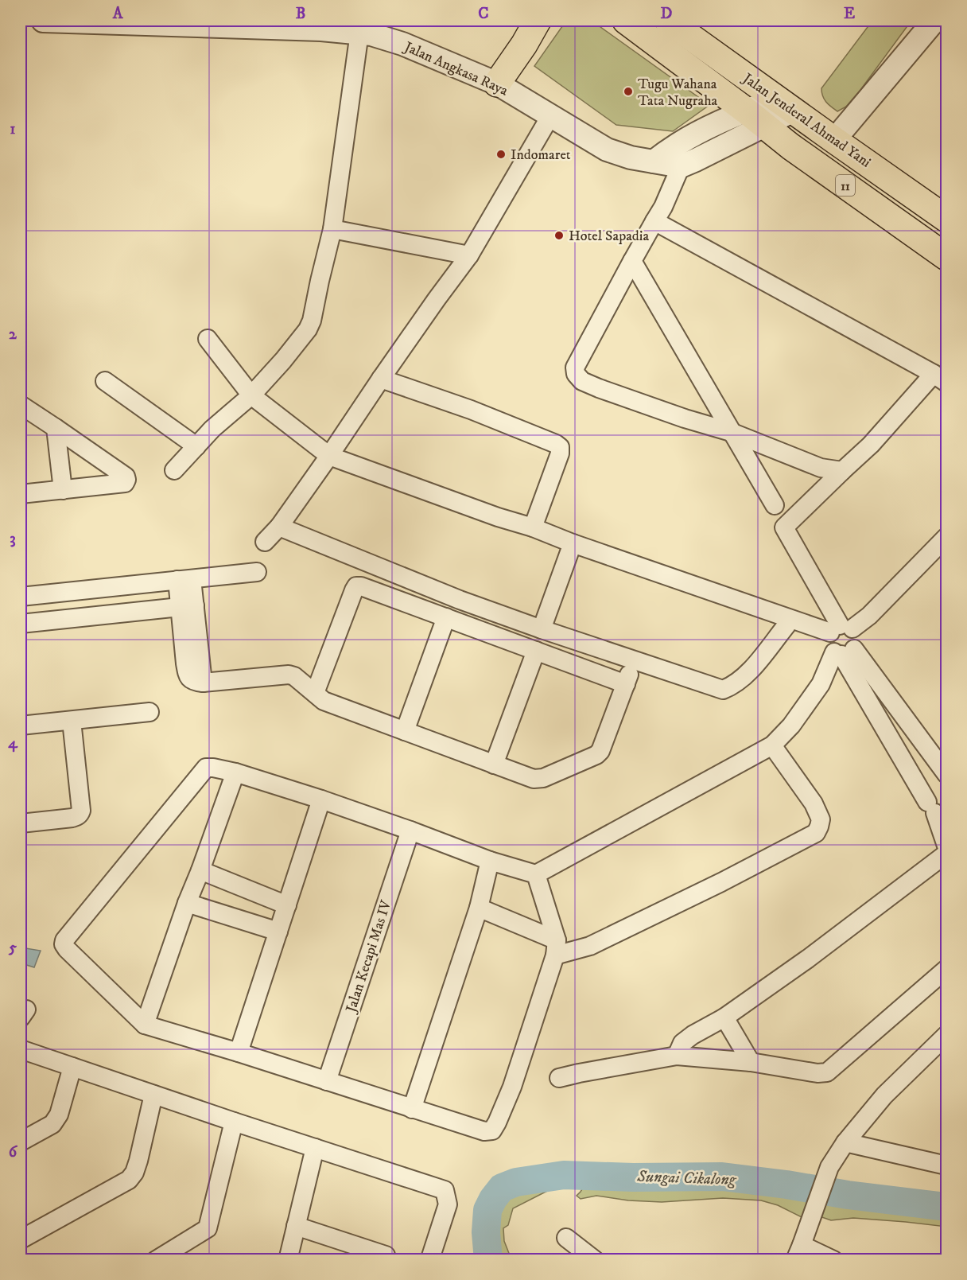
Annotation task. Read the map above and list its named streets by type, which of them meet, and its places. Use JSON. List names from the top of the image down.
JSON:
{
  "streets": {
    "highway": ["Jalan Jenderal Ahmad Yani", "11"],
    "street": ["Jalan Angkasa Raya", "Jalan Kecapi Mas IV"]
  },
  "water": ["Sungai Cikalong"],
  "places": ["Tugu Wahana Tata Nugraha", "Indomaret", "Hotel Sapadia"],
  "grid": {
    "columns": [
      "A",
      "B",
      "C",
      "D",
      "E"
    ],
    "rows": [
      "1",
      "2",
      "3",
      "4",
      "5",
      "6"
    ]
  }
}
